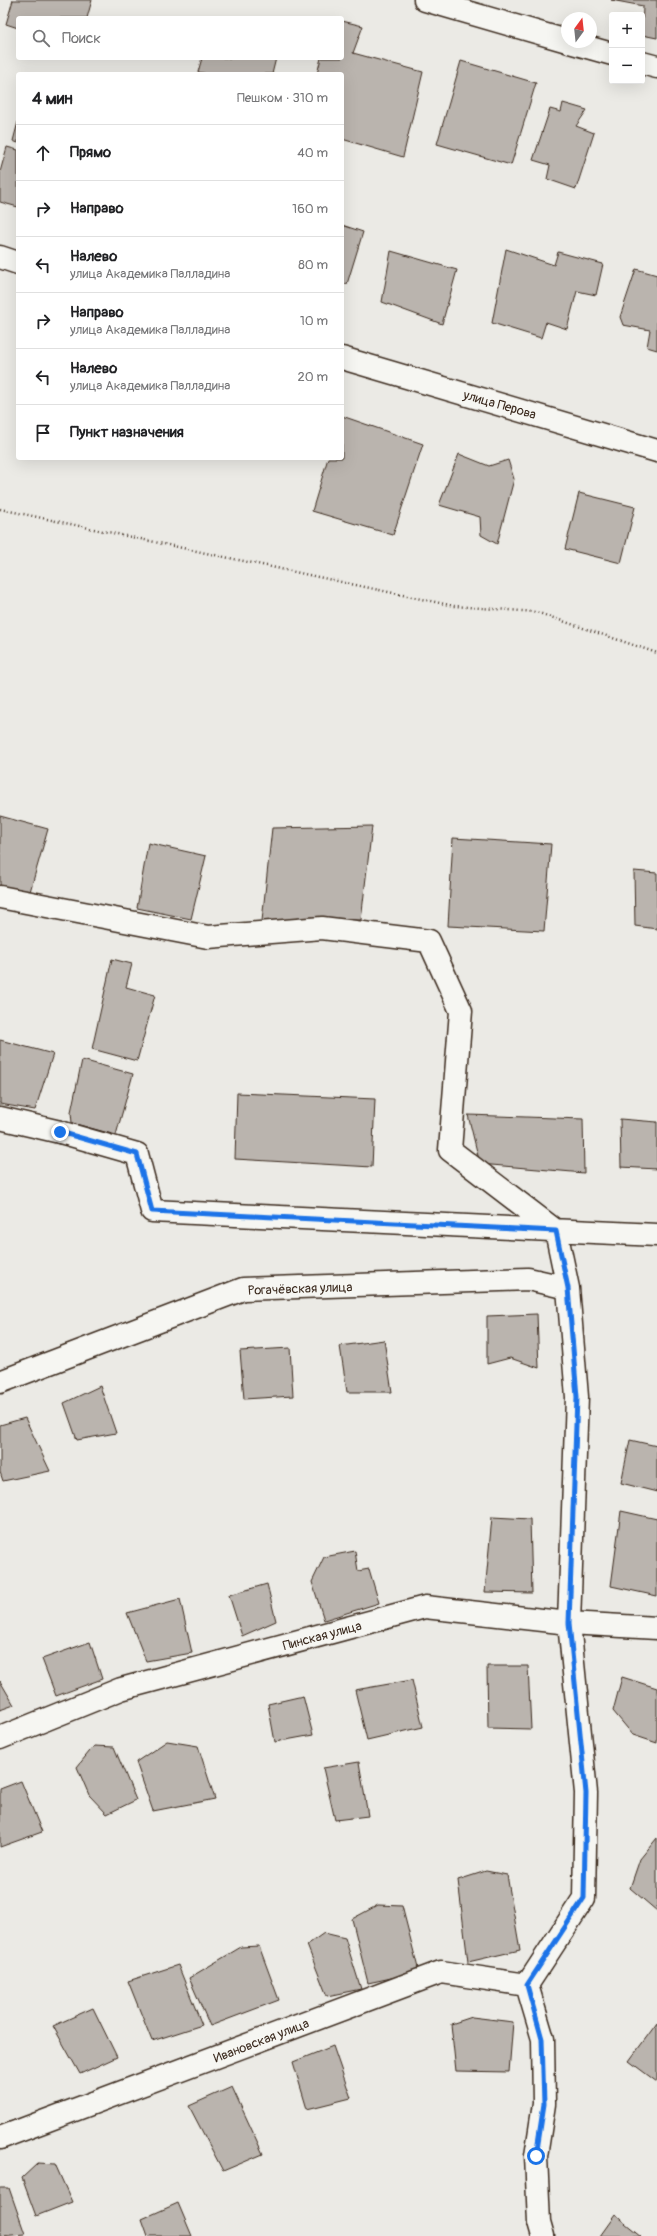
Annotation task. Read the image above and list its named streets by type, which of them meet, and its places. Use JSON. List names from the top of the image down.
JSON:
{
  "streets": {
    "street": [
      "улица Перова",
      "Рогачёвская улица",
      "Пинская улица",
      "Ивановская улица"
    ]
  },
  "north": "top",
  "page": {
    "map_buttons": ["+", "−"],
    "search": "Поиск",
    "heading": ["4 мин", "Пешком · 310 m"],
    "list": [
      ["Прямо", "40 m"],
      ["Направо", "160 m"],
      ["Налево", "улица Академика Палладина", "80 m"],
      ["Направо", "улица Академика Палладина", "10 m"],
      ["Налево", "улица Академика Палладина", "20 m"],
      "Пункт назначения"
    ]
  }
}
